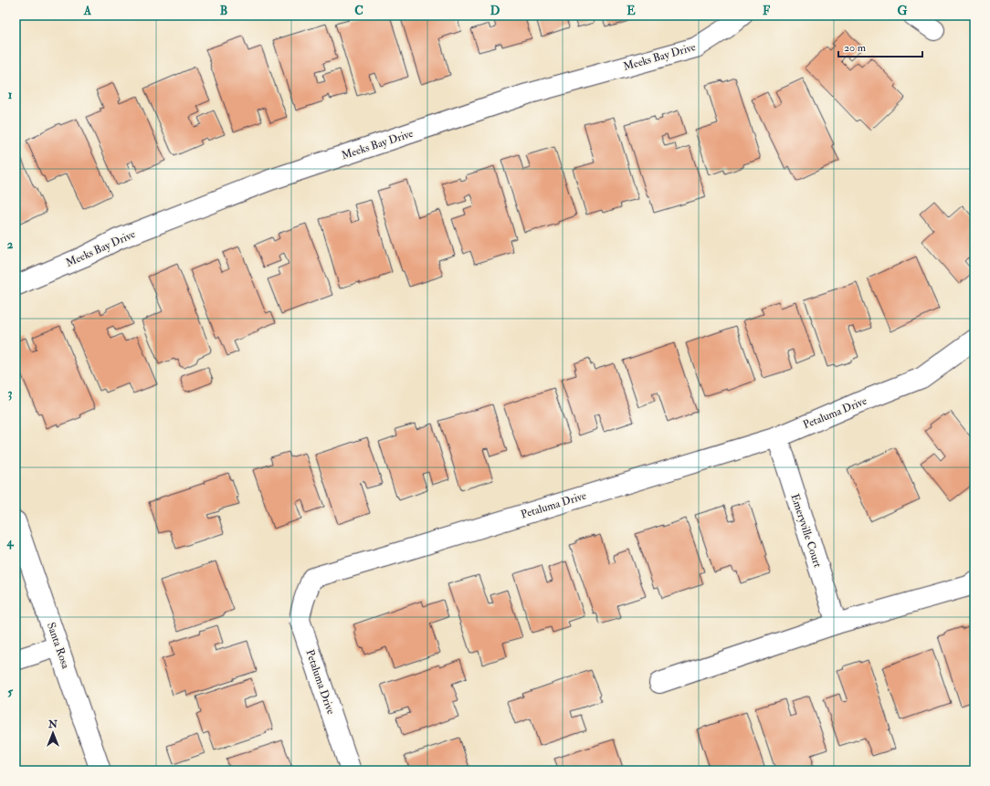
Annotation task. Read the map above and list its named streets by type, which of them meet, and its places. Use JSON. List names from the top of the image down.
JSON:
{
  "streets": {
    "street": [
      "Meeks Bay Drive",
      "Petaluma Drive",
      "Emeryville Court",
      "Santa Rosa"
    ]
  },
  "crossings": [
    ["Petaluma Drive", "Emeryville Court"]
  ],
  "scale_bar": "20 m",
  "north": "top",
  "grid": {
    "columns": [
      "A",
      "B",
      "C",
      "D",
      "E",
      "F",
      "G"
    ],
    "rows": [
      "1",
      "2",
      "3",
      "4",
      "5"
    ]
  }
}
